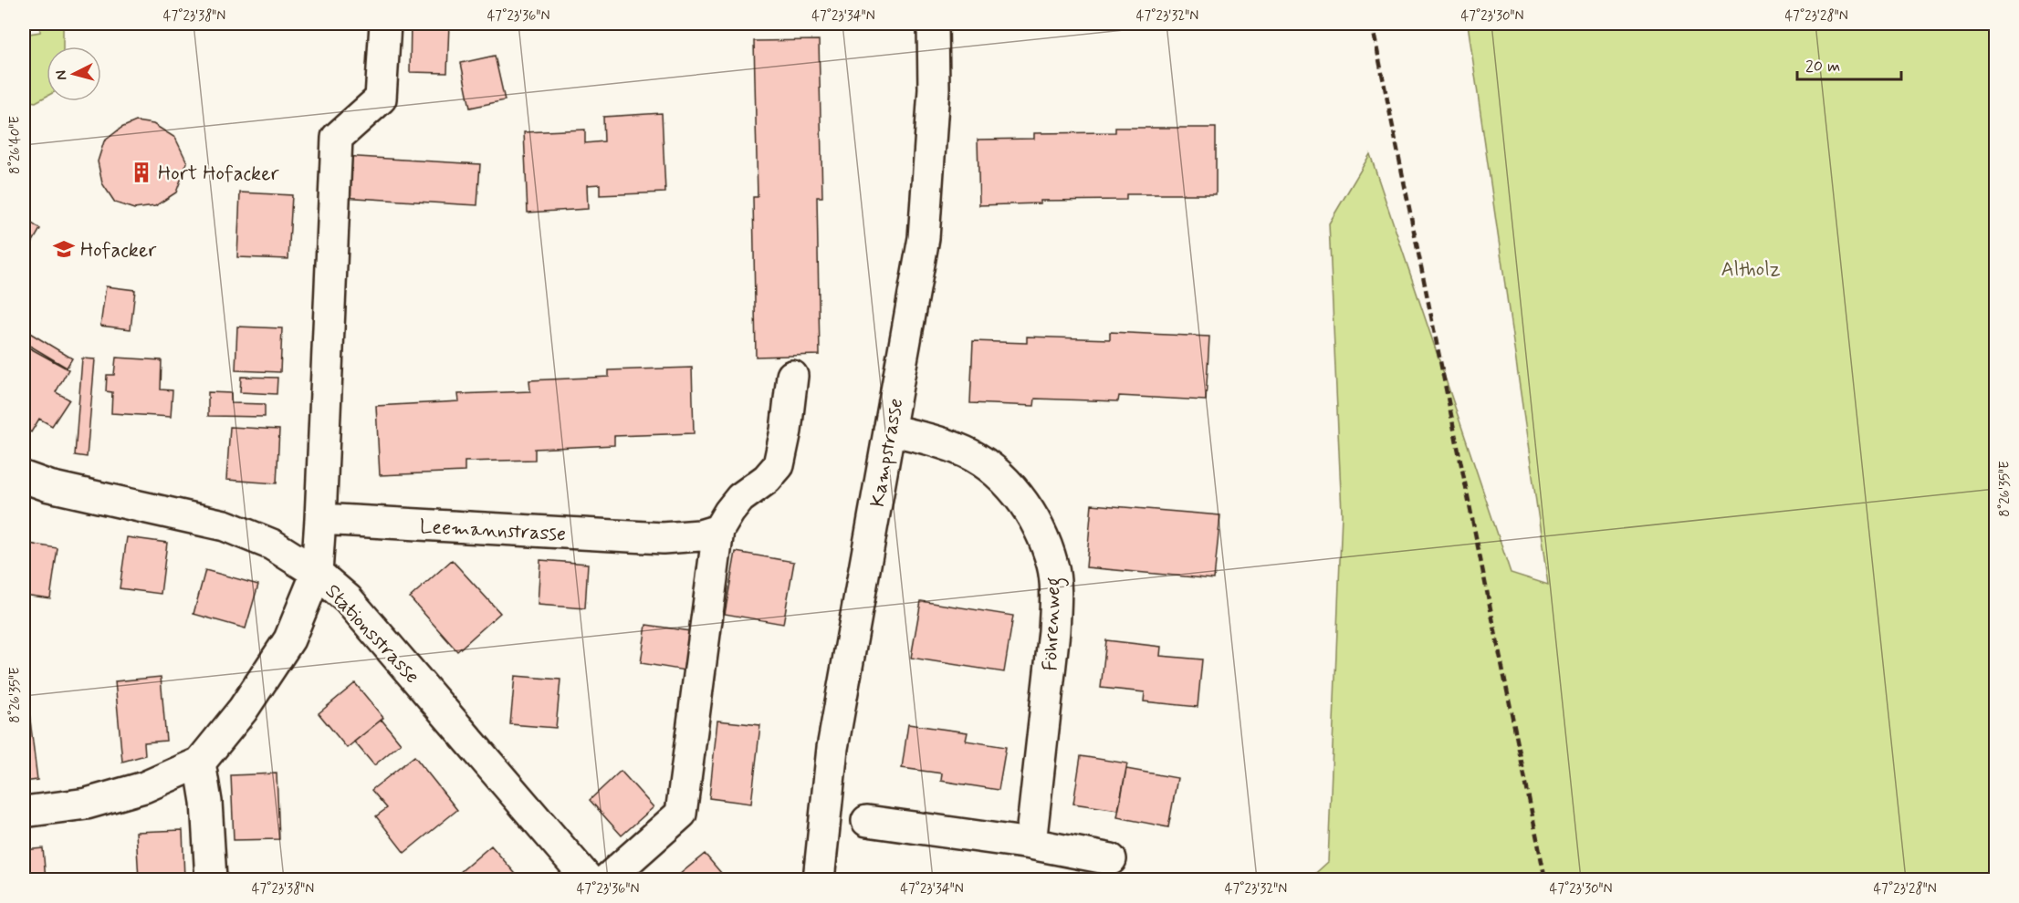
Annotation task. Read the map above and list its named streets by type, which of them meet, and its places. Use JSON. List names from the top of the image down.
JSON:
{
  "streets": {
    "street": [
      "Kampstrasse",
      "Leemannstrasse",
      "Föhrenweg",
      "Stationsstrasse"
    ]
  },
  "crossings": [
    ["Kampstrasse", "Föhrenweg"]
  ],
  "parks": ["Altholz"],
  "places": {
    "building": ["Hort Hofacker"],
    "school or university": ["Hofacker"]
  },
  "scale_bar": "20 m",
  "north": "left",
  "coordinates": [
    "47°23'38\"N",
    "47°23'36\"N",
    "47°23'34\"N",
    "47°23'32\"N",
    "47°23'30\"N",
    "47°23'28\"N",
    "8°26'40\"E",
    "8°26'35\"E"
  ]
}
